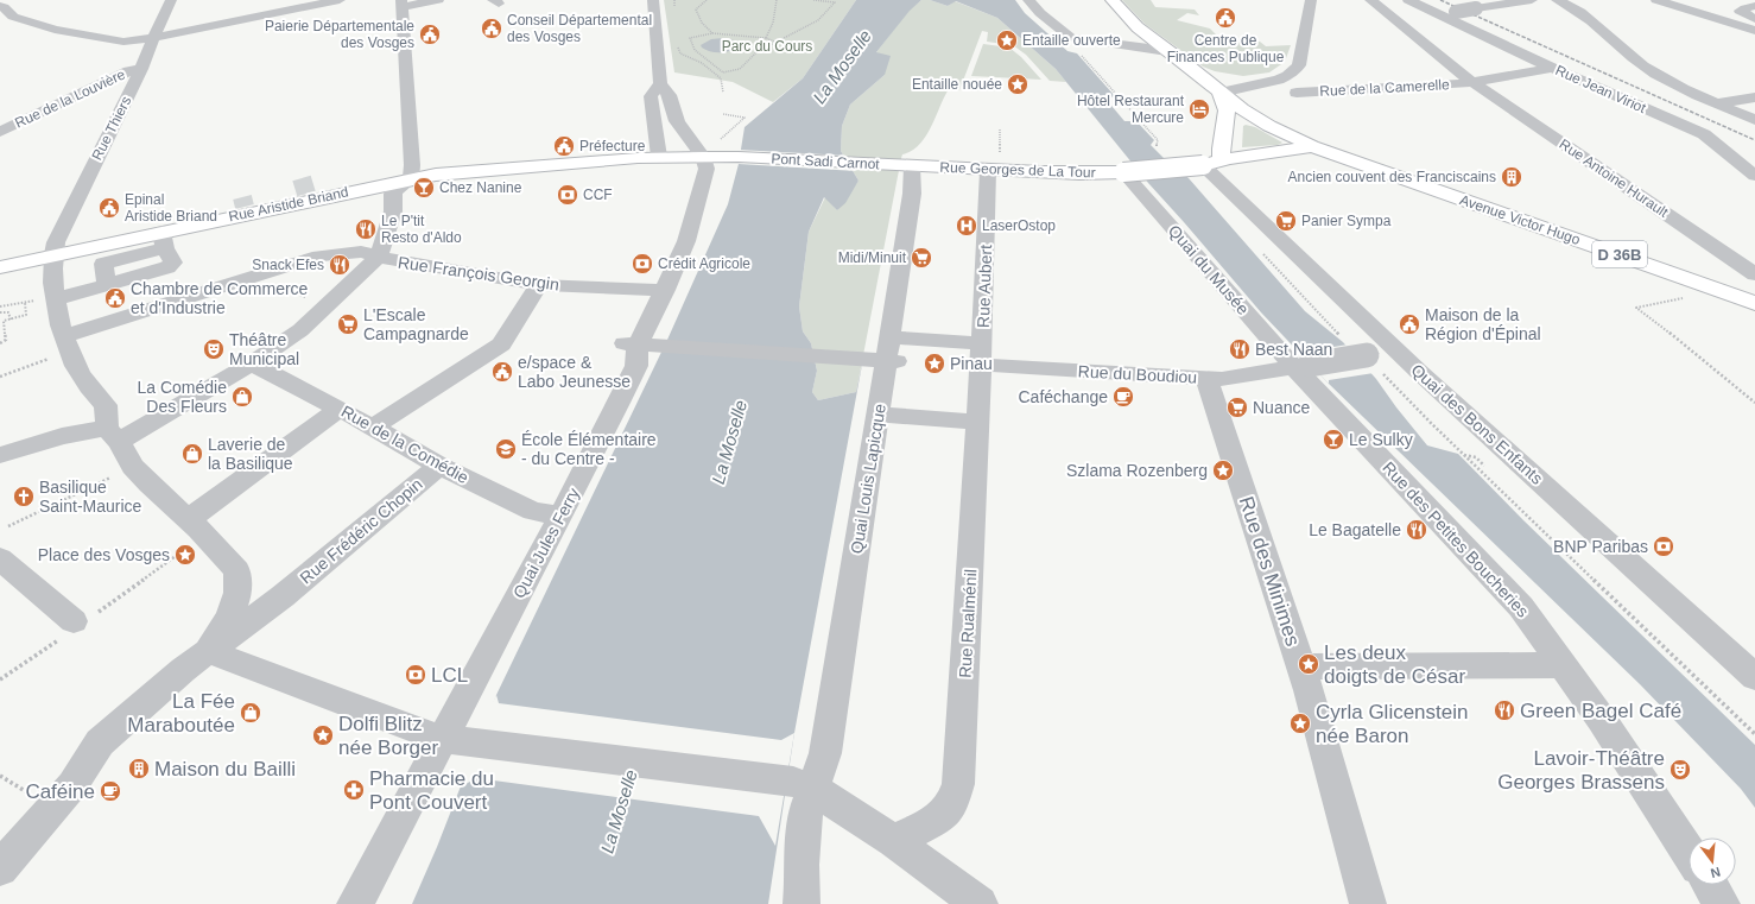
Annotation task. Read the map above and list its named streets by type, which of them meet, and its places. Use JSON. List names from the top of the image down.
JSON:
{
  "streets": {
    "main road": [
      "Pont Sadi Carnot",
      "Rue Georges de La Tour",
      "Rue Aristide Briand",
      "Avenue Victor Hugo",
      "D 36B"
    ],
    "street": [
      "Rue de la Camerelle",
      "Rue Jean Viriot",
      "Rue de la Louvière",
      "Rue Thiers",
      "Rue Antoine Hurault",
      "Quai du Musée",
      "Rue François Georgin",
      "Rue Aubert",
      "Rue du Boudiou",
      "Quai des Bons Enfants",
      "Rue de la Comédie",
      "Quai Louis Lapicque",
      "Rue Frédéric Chopin",
      "Rue des Petites Boucheries",
      "Quai Jules Ferry",
      "Rue des Minimes",
      "Rue Rualménil"
    ]
  },
  "crossings": [
    ["Rue de la Camerelle", "Rue Antoine Hurault"],
    ["Rue de la Louvière", "Rue Thiers"],
    ["Rue Thiers", "Rue Aristide Briand"],
    ["Pont Sadi Carnot", "Rue Georges de La Tour"],
    ["Pont Sadi Carnot", "Rue Aristide Briand"],
    ["Pont Sadi Carnot", "Quai Louis Lapicque"],
    ["Pont Sadi Carnot", "Quai Jules Ferry"],
    ["Rue Georges de La Tour", "Avenue Victor Hugo"],
    ["Rue Georges de La Tour", "D 36B"],
    ["Rue Georges de La Tour", "Quai du Musée"],
    ["Rue Georges de La Tour", "Rue Aubert"],
    ["Rue Georges de La Tour", "Quai des Bons Enfants"],
    ["Rue Georges de La Tour", "Quai Louis Lapicque"],
    ["Avenue Victor Hugo", "D 36B"],
    ["Quai du Musée", "Rue du Boudiou"],
    ["Quai du Musée", "Rue des Petites Boucheries"],
    ["Rue François Georgin", "Quai Jules Ferry"],
    ["Rue Aubert", "Rue du Boudiou"],
    ["Rue Aubert", "Rue Rualménil"],
    ["Rue du Boudiou", "Quai des Bons Enfants"],
    ["Rue du Boudiou", "Quai Louis Lapicque"],
    ["Rue du Boudiou", "Rue des Petites Boucheries"],
    ["Rue du Boudiou", "Quai Jules Ferry"],
    ["Rue du Boudiou", "Rue des Minimes"],
    ["Rue du Boudiou", "Rue Rualménil"],
    ["Rue de la Comédie", "Rue Frédéric Chopin"],
    ["Rue de la Comédie", "Quai Jules Ferry"]
  ],
  "water": ["La Moselle"],
  "parks": ["Parc du Cours"],
  "places": {
    "public building": [
      "Centre de Finances Publique",
      "Conseil Départemental des Vosges",
      "Paierie Départementale des Vosges",
      "Préfecture",
      "Epinal Aristide Briand",
      "Chambre de Commerce et d'Industrie",
      "Maison de la Région d'Épinal",
      "e/space & Labo Jeunesse"
    ],
    "place": [
      "Entaille ouverte",
      "Entaille nouée",
      "Pinau",
      "Szlama Rozenberg",
      "Place des Vosges",
      "Les deux doigts de César",
      "Cyrla Glicenstein née Baron",
      "Dolfi Blitz née Borger"
    ],
    "hotel": ["Hôtel Restaurant Mercure"],
    "building": ["Ancien couvent des Franciscains", "Maison du Bailli"],
    "bar": ["Chez Nanine", "Le Sulky"],
    "bank": [
      "CCF",
      "Crédit Agricole",
      "BNP Paribas",
      "LCL"
    ],
    "supermarket": [
      "Panier Sympa",
      "Midi/Minuit",
      "L'Escale Campagnarde",
      "Nuance"
    ],
    "hospital": ["LaserOstop"],
    "restaurant": [
      "Le P'tit Resto d'Aldo",
      "Snack Efes",
      "Best Naan",
      "Le Bagatelle",
      "Green Bagel Café"
    ],
    "theatre": ["Théâtre Municipal", "Lavoir-Théâtre Georges Brassens"],
    "shop": ["La Comédie Des Fleurs", "Laverie de la Basilique", "La Fée Maraboutée"],
    "cafe": ["Caféchange", "Caféine"],
    "school or university": ["École Élémentaire - du Centre -"],
    "church": ["Basilique Saint-Maurice"],
    "pharmacy": ["Pharmacie du Pont Couvert"]
  },
  "north": "bottom"
}
